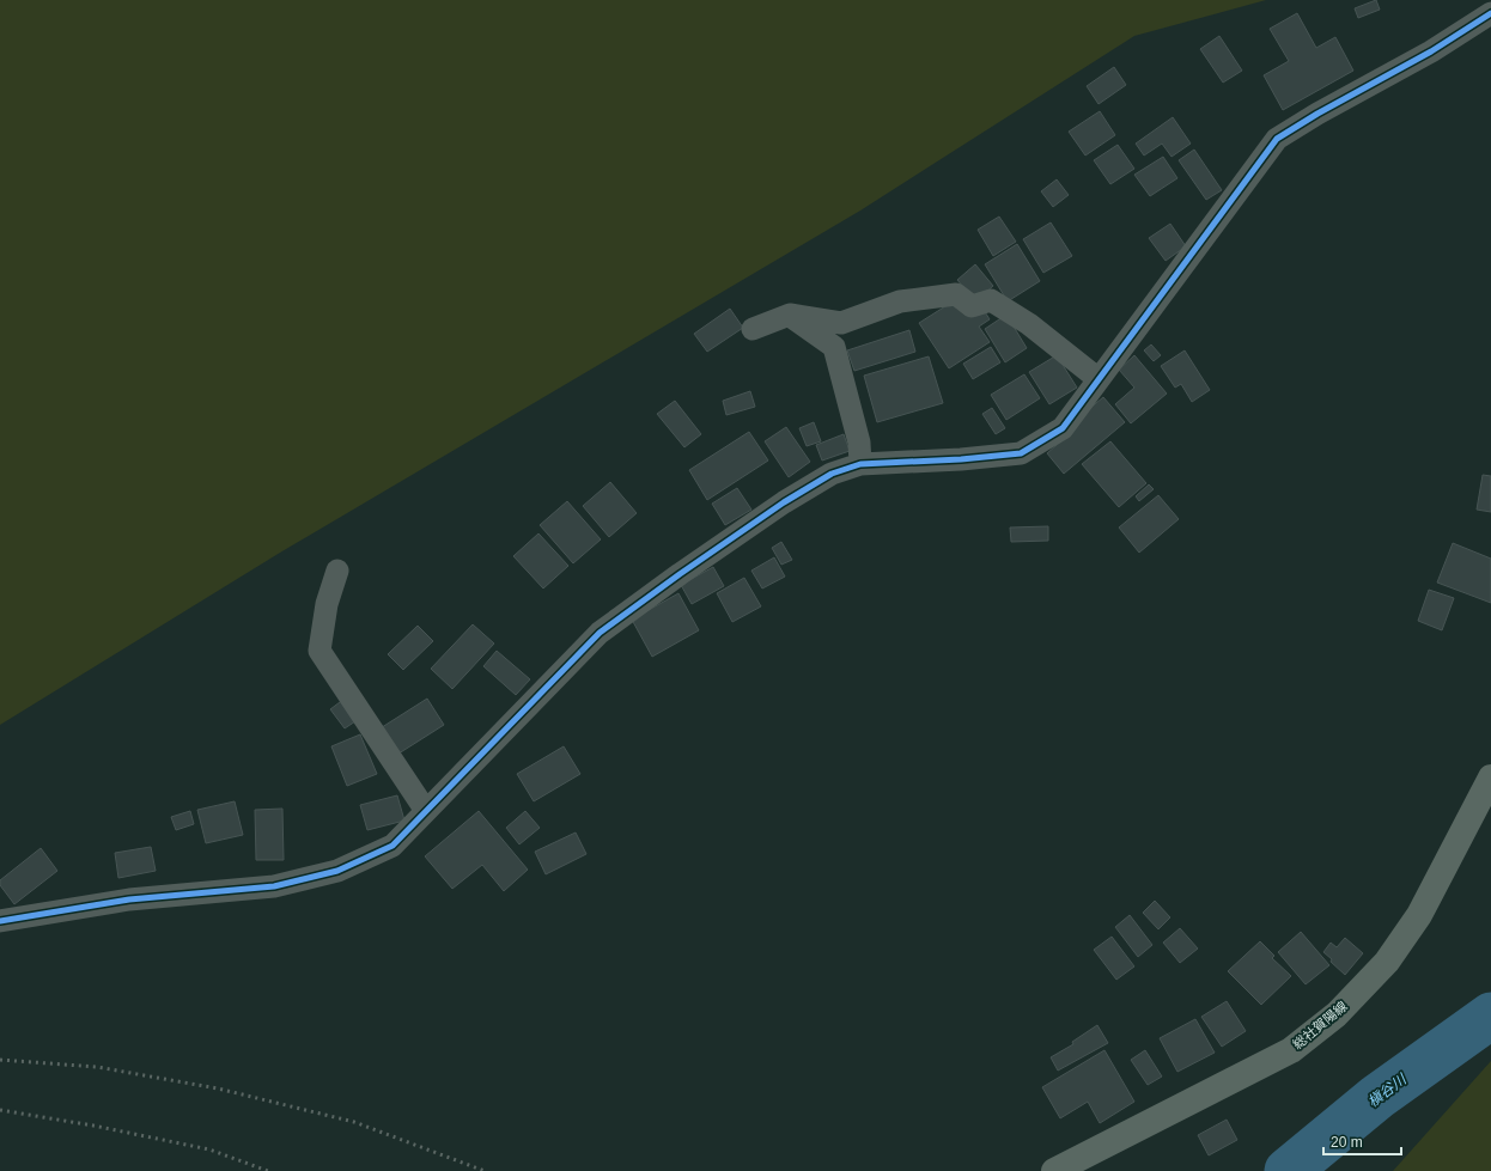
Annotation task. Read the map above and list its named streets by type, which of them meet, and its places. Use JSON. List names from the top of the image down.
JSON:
{
  "streets": {
    "main road": ["総社賀陽線"]
  },
  "water": ["槇谷川"],
  "scale_bar": "20 m"
}
